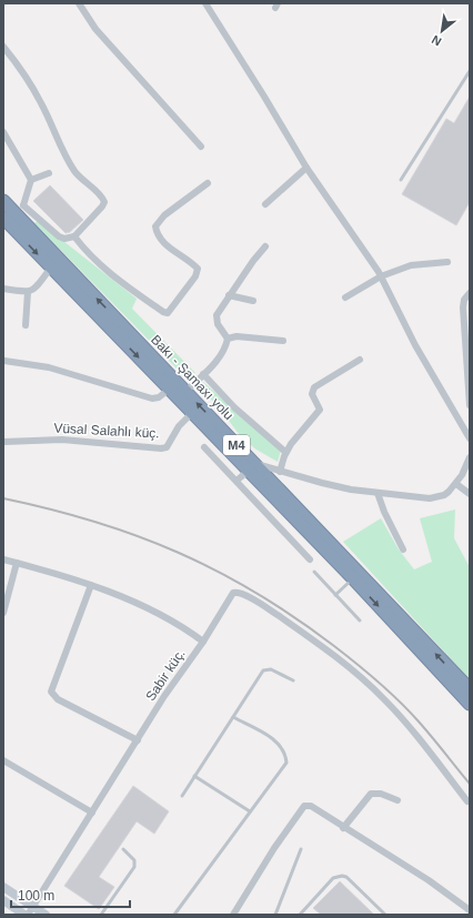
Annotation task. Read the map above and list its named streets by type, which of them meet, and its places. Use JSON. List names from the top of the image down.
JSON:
{
  "streets": {
    "highway": ["Bakı - Şamaxı yolu", "M4"],
    "street": ["Vüsal Salahlı küç.", "Sabir küç."]
  },
  "crossings": [
    ["Bakı - Şamaxı yolu", "Vüsal Salahlı küç."]
  ],
  "scale_bar": "100 m",
  "north": "bottom left"
}
